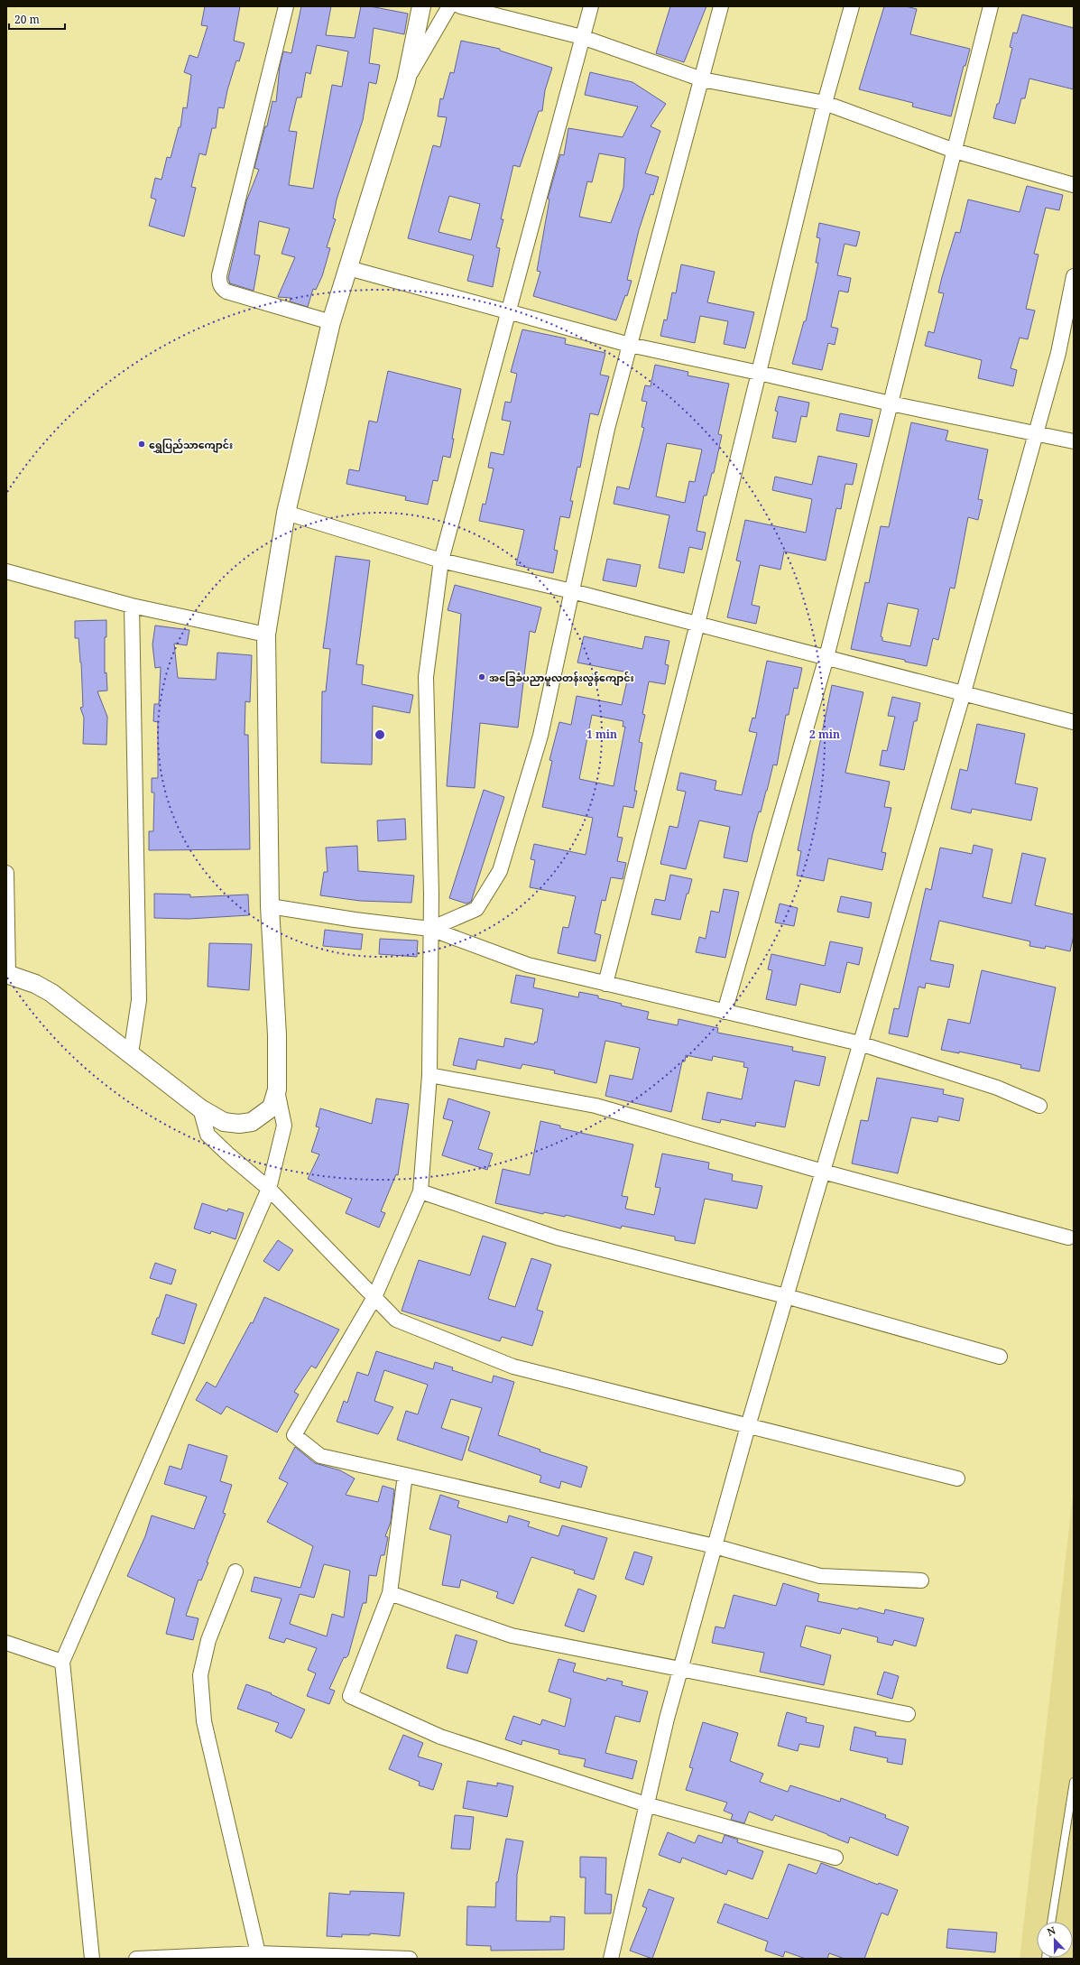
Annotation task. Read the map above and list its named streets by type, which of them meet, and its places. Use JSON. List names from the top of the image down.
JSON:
{
  "places": ["ရွှေပြည်သာကျောင်း", "အခြေခံပညာမူလတန်းလွန်ကျောင်း"],
  "scale_bar": "20 m",
  "north": "top",
  "rings": ["1 min", "2 min"]
}
